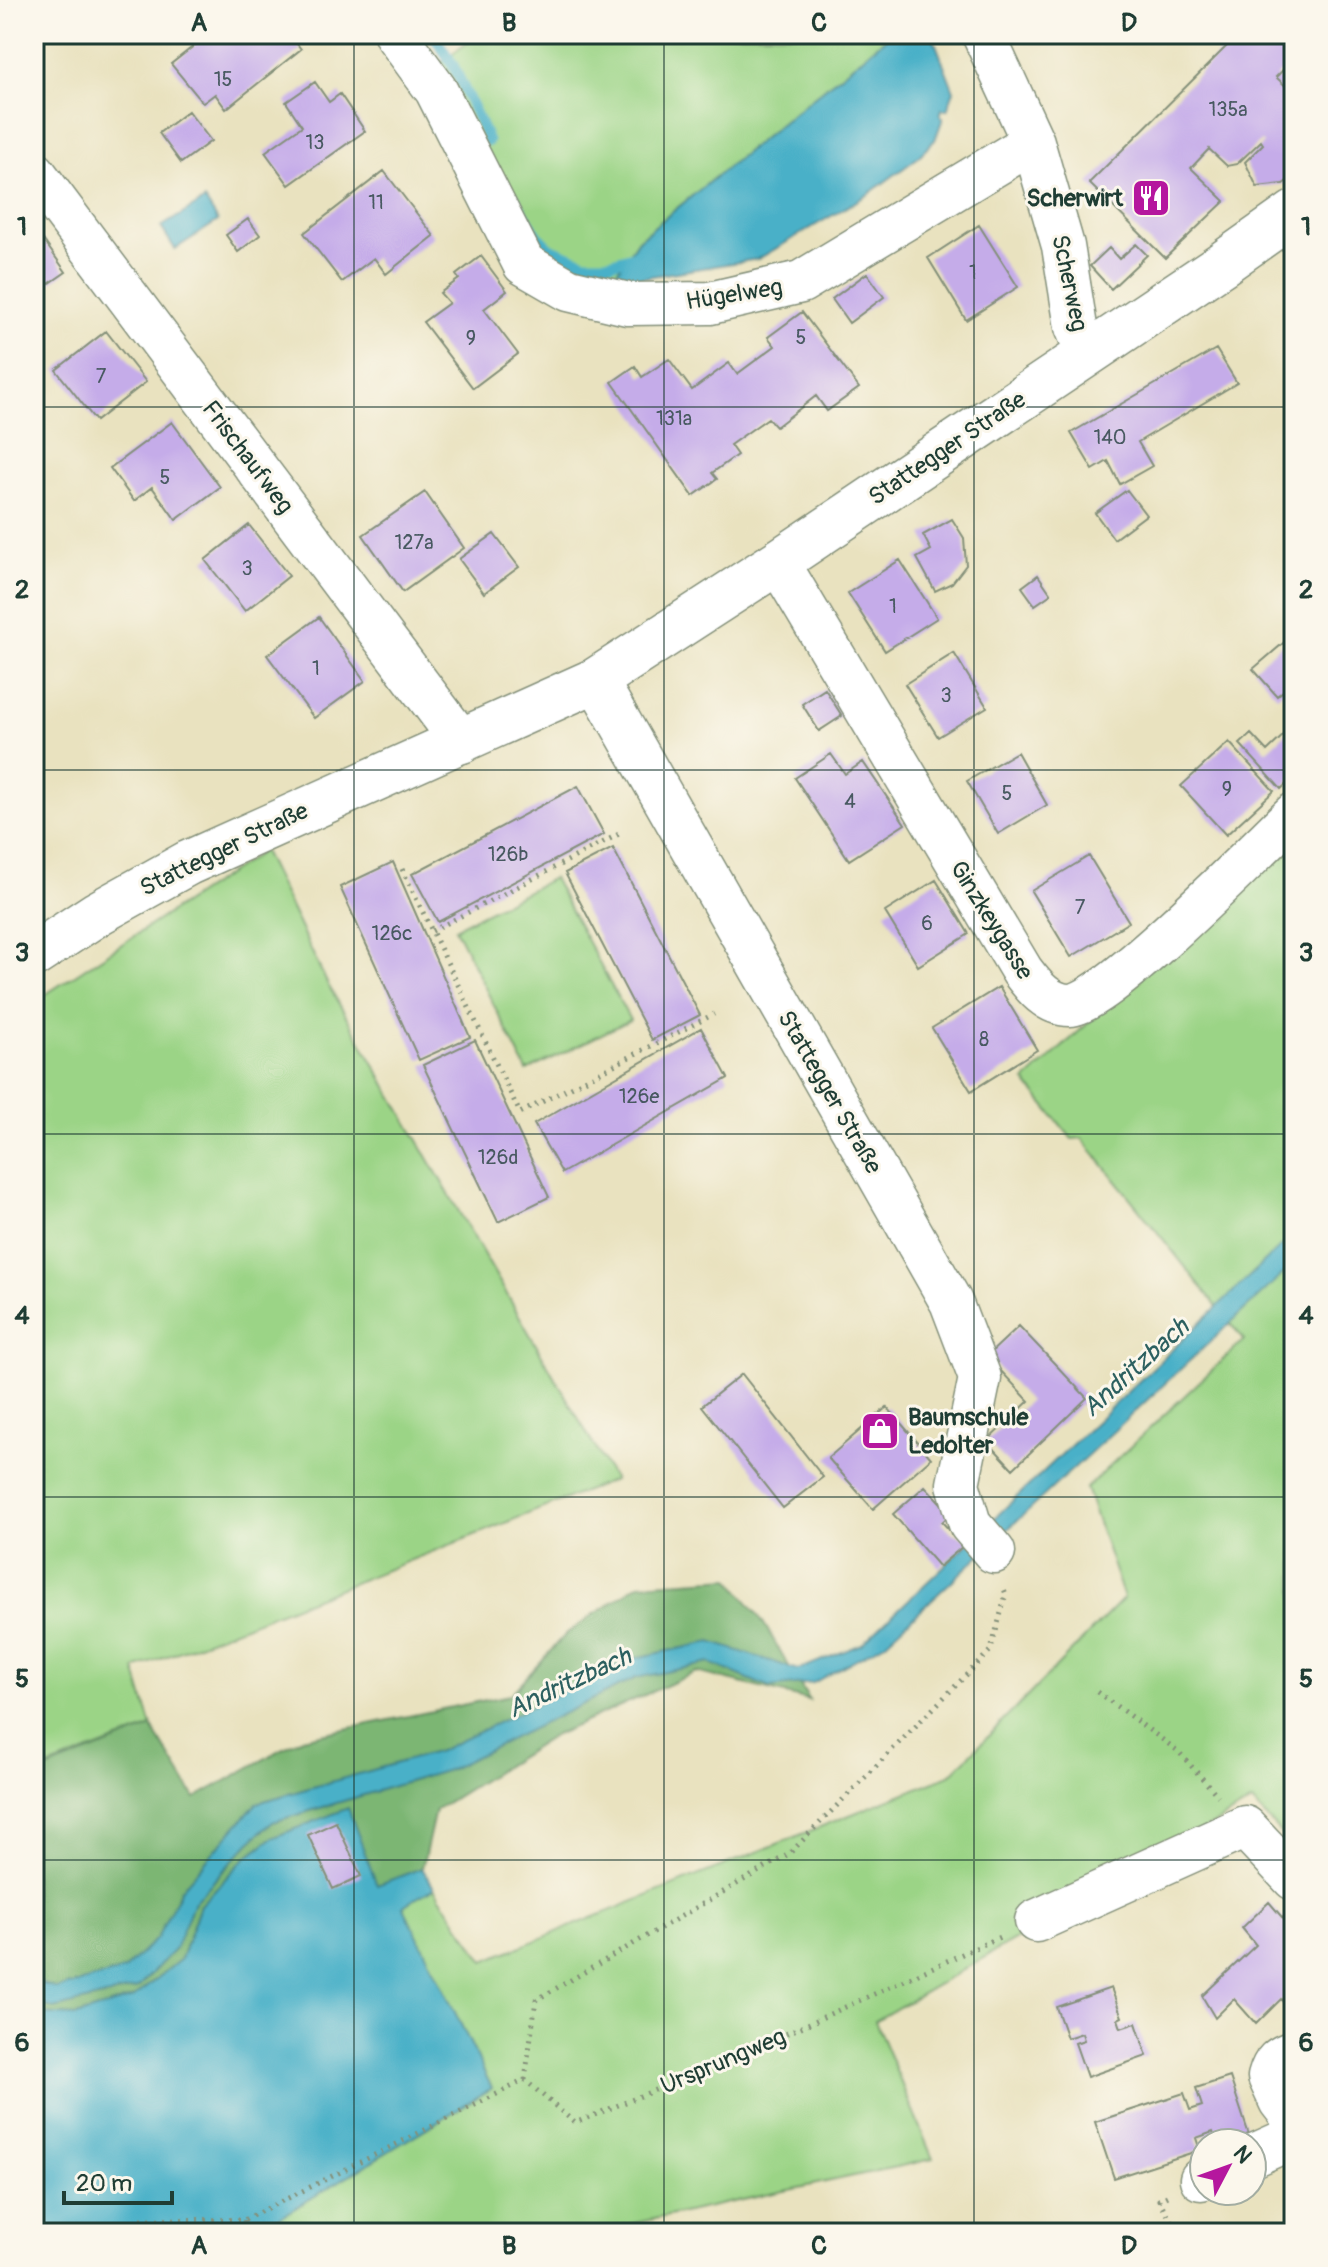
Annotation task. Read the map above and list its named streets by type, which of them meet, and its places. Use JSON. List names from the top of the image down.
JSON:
{
  "streets": {
    "main road": ["Stattegger Straße"],
    "street": [
      "Scherweg",
      "Hügelweg",
      "Frischaufweg",
      "Ginzkeygasse"
    ],
    "path": ["Ursprungweg"]
  },
  "crossings": [
    ["Scherweg", "Hügelweg"],
    ["Scherweg", "Stattegger Straße"],
    ["Stattegger Straße", "Frischaufweg"],
    ["Stattegger Straße", "Ginzkeygasse"]
  ],
  "water": ["Andritzbach"],
  "places": {
    "restaurant": ["Scherwirt"],
    "shop": ["Baumschule Ledolter"]
  },
  "house_numbers": [
    "15",
    "135a",
    "13",
    "11",
    "1",
    "5",
    "9",
    "7",
    "131a",
    "140",
    "5",
    "127a",
    "3",
    "1",
    "1",
    "3",
    "9",
    "5",
    "4",
    "126b",
    "7",
    "6",
    "126c",
    "8",
    "126e",
    "126d"
  ],
  "scale_bar": "20 m",
  "north": "top right",
  "grid": {
    "columns": [
      "A",
      "B",
      "C",
      "D"
    ],
    "rows": [
      "1",
      "2",
      "3",
      "4",
      "5",
      "6"
    ]
  }
}
